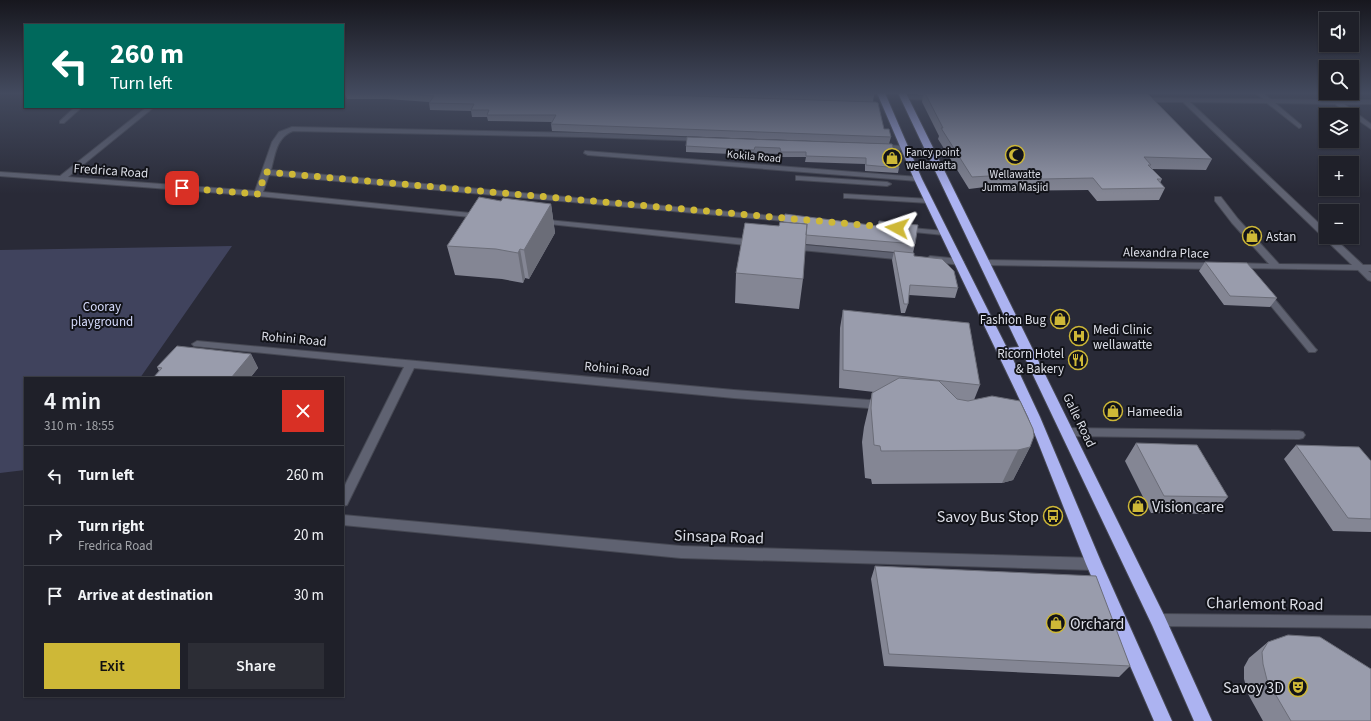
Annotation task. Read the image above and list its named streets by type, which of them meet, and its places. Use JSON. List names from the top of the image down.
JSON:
{
  "streets": {
    "highway": ["Galle Road"],
    "street": [
      "Kokila Road",
      "Fredrica Road",
      "Alexandra Place",
      "Rohini Road",
      "Sinsapa Road",
      "Charlemont Road"
    ]
  },
  "crossings": [
    ["Alexandra Place", "Galle Road"],
    ["Galle Road", "Charlemont Road"]
  ],
  "parks": ["Cooray playground"],
  "places": {
    "mosque": ["Wellawatte Jumma Masjid"],
    "shop": [
      "Fancy point wellawatta",
      "Astan",
      "Fashion Bug",
      "Hameedia",
      "Vision care",
      "Orchard"
    ],
    "hospital": ["Medi Clinic wellawatte"],
    "restaurant": ["Ricorn Hotel & Bakery"],
    "bus stop": ["Savoy Bus Stop"],
    "theatre": ["Savoy 3D"]
  },
  "page": {
    "map_buttons": ["+", "−"],
    "turn": ["260 m", "Turn left"],
    "heading": ["4 min", "310 m · 18:55"],
    "list": [
      {
        "name": "Turn left",
        "value": "260 m"
      },
      {
        "name": "Turn right",
        "note": "Fredrica Road",
        "value": "20 m"
      },
      {
        "name": "Arrive at destination",
        "value": "30 m"
      }
    ],
    "buttons": ["Exit", "Share"]
  }
}
